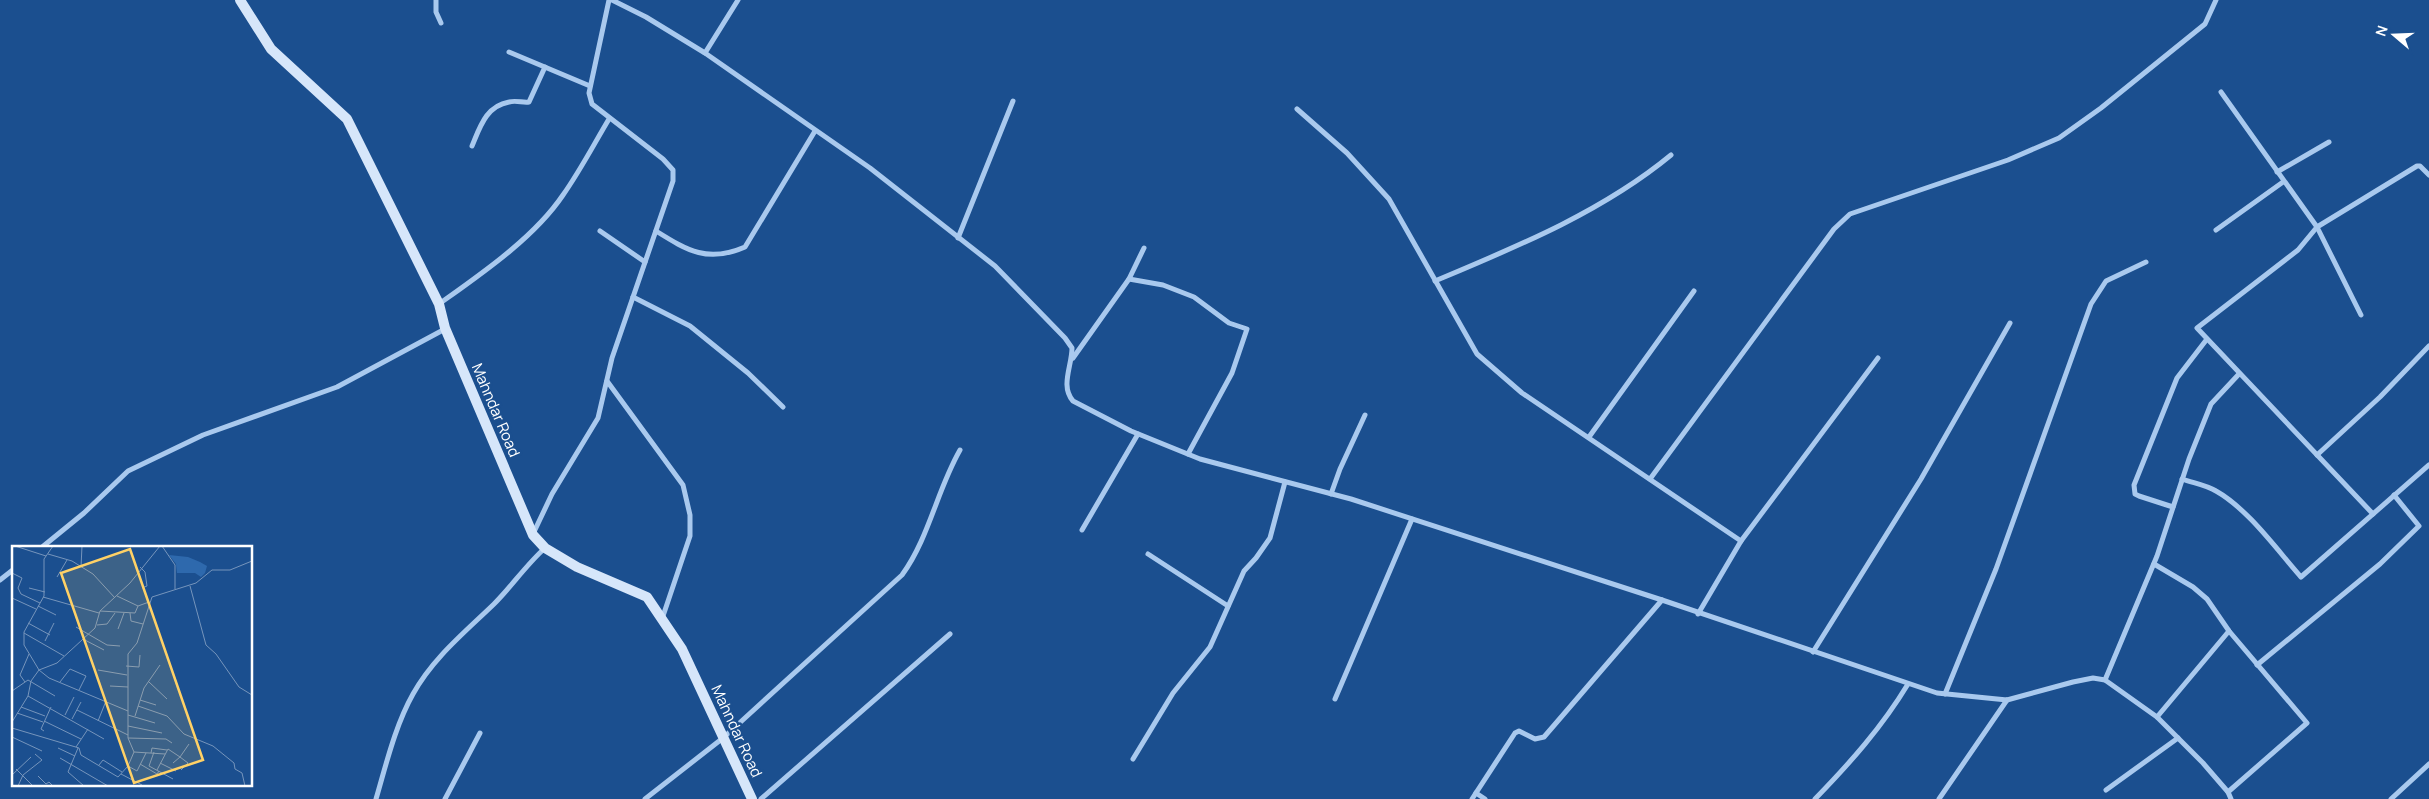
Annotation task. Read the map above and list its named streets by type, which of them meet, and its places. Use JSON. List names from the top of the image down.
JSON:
{
  "streets": {
    "street": ["Mahndar Road"]
  },
  "north": "left"
}
